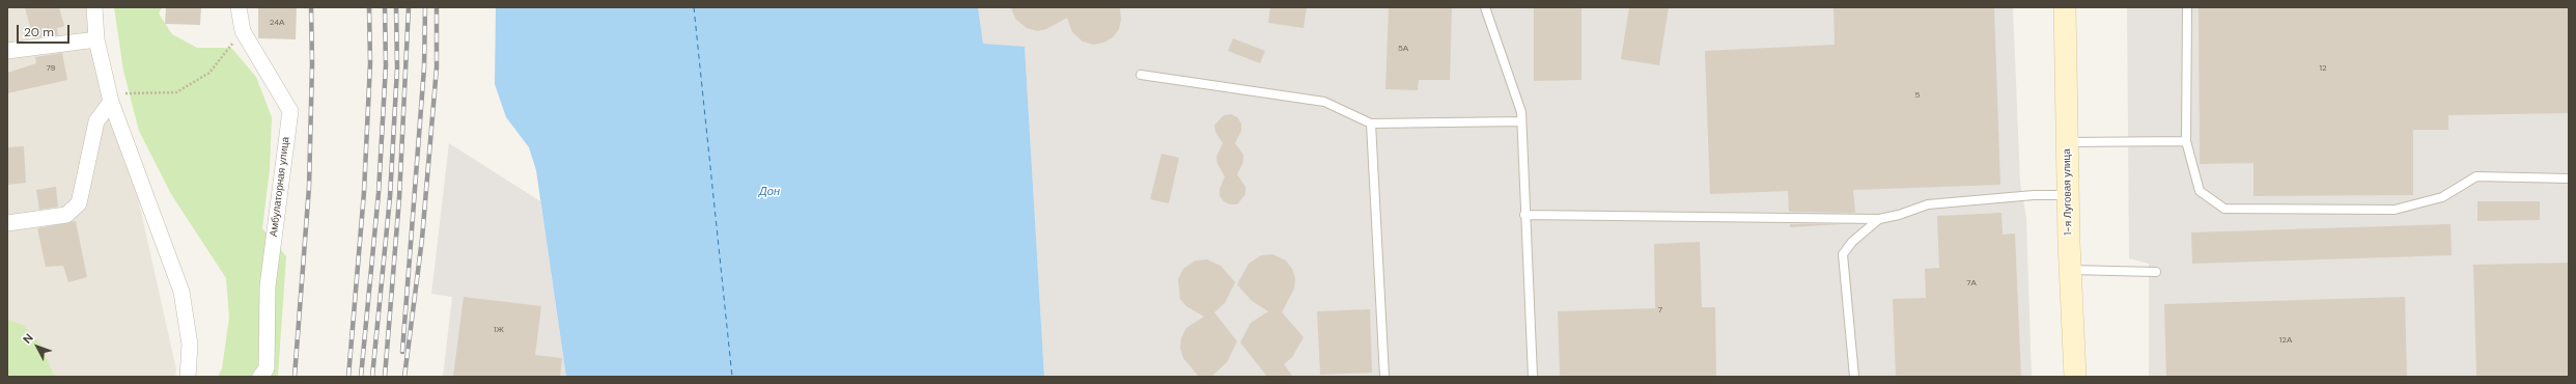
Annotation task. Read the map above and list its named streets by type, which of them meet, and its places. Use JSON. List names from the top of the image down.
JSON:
{
  "streets": {
    "main road": ["1-я Луговая улица"],
    "street": ["Амбулаторная улица"]
  },
  "water": ["Дон"],
  "house_numbers": [
    "24А",
    "5А",
    "79",
    "12",
    "5",
    "7А",
    "7",
    "1Ж",
    "12А"
  ],
  "scale_bar": "20 m",
  "north": "top left"
}
